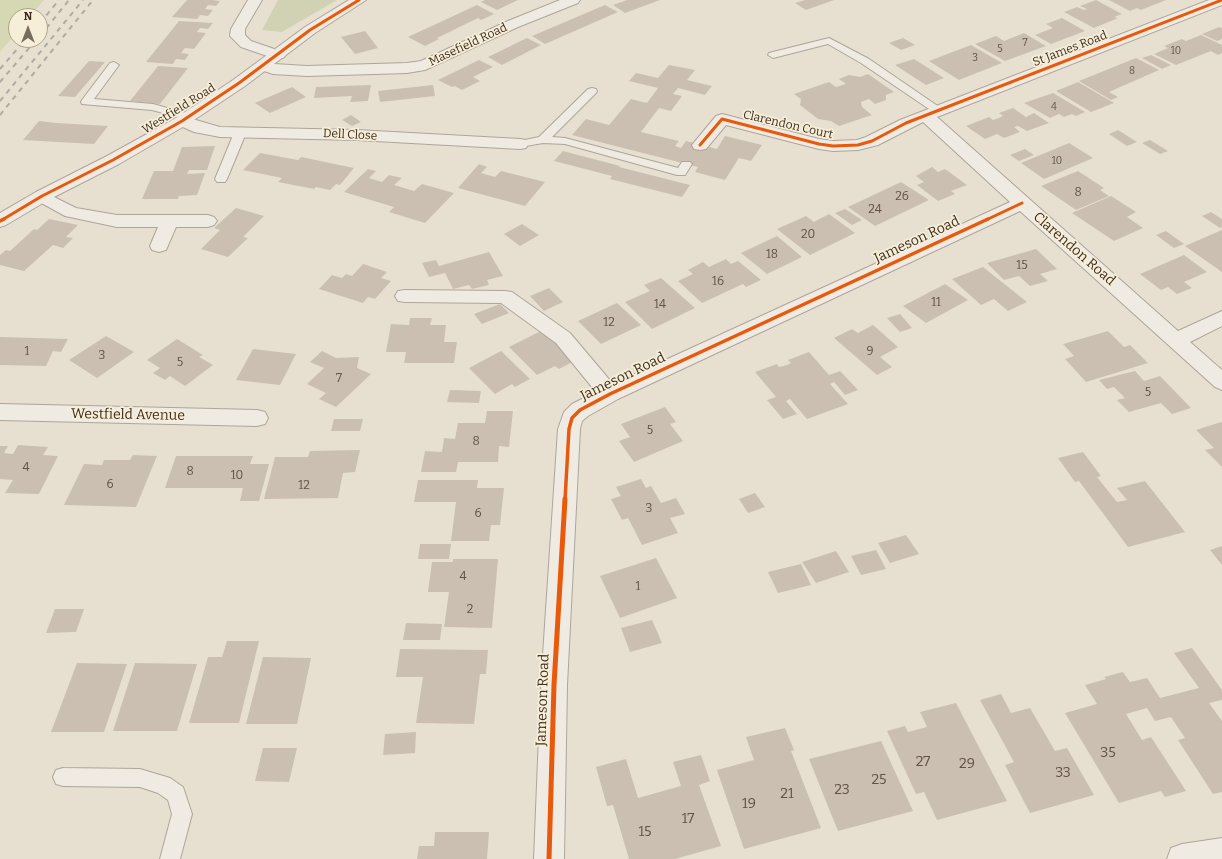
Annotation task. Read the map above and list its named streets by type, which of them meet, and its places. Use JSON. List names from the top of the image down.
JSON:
{
  "streets": {
    "street": [
      "Masefield Road",
      "St James Road",
      "Westfield Road",
      "Clarendon Court",
      "Dell Close",
      "Jameson Road",
      "Clarendon Road",
      "Westfield Avenue"
    ]
  },
  "crossings": [
    ["Masefield Road", "Westfield Road"],
    ["St James Road", "Clarendon Court"],
    ["St James Road", "Clarendon Road"],
    ["Westfield Road", "Dell Close"],
    ["Clarendon Court", "Clarendon Road"],
    ["Jameson Road", "Clarendon Road"]
  ],
  "house_numbers": [
    "7",
    "5",
    "10",
    "3",
    "8",
    "4",
    "10",
    "8",
    "26",
    "24",
    "20",
    "18",
    "15",
    "16",
    "11",
    "14",
    "12",
    "1",
    "9",
    "3",
    "5",
    "7",
    "5",
    "5",
    "8",
    "4",
    "8",
    "10",
    "6",
    "12",
    "3",
    "6",
    "4",
    "1",
    "2",
    "35",
    "27",
    "29",
    "33",
    "25",
    "23",
    "21",
    "19",
    "17",
    "15"
  ],
  "north": "top"
}
